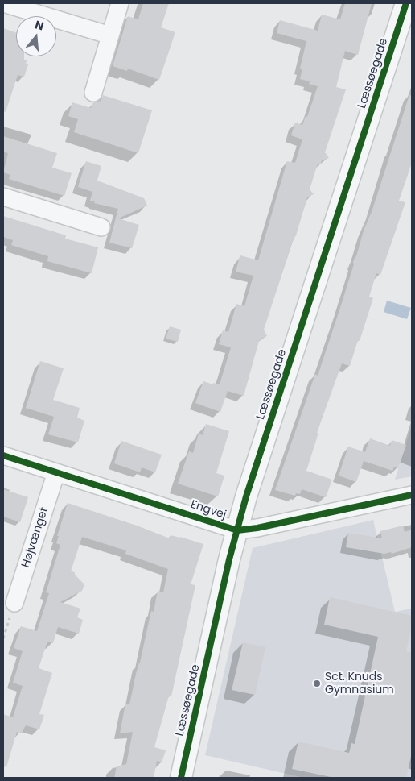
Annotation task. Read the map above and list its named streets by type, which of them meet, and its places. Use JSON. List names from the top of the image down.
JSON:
{
  "streets": {
    "street": ["Læssøegade", "Engvej", "Højvænget"]
  },
  "crossings": [
    ["Læssøegade", "Engvej"],
    ["Engvej", "Højvænget"]
  ],
  "places": ["Sct. Knuds Gymnasium"],
  "north": "top"
}
